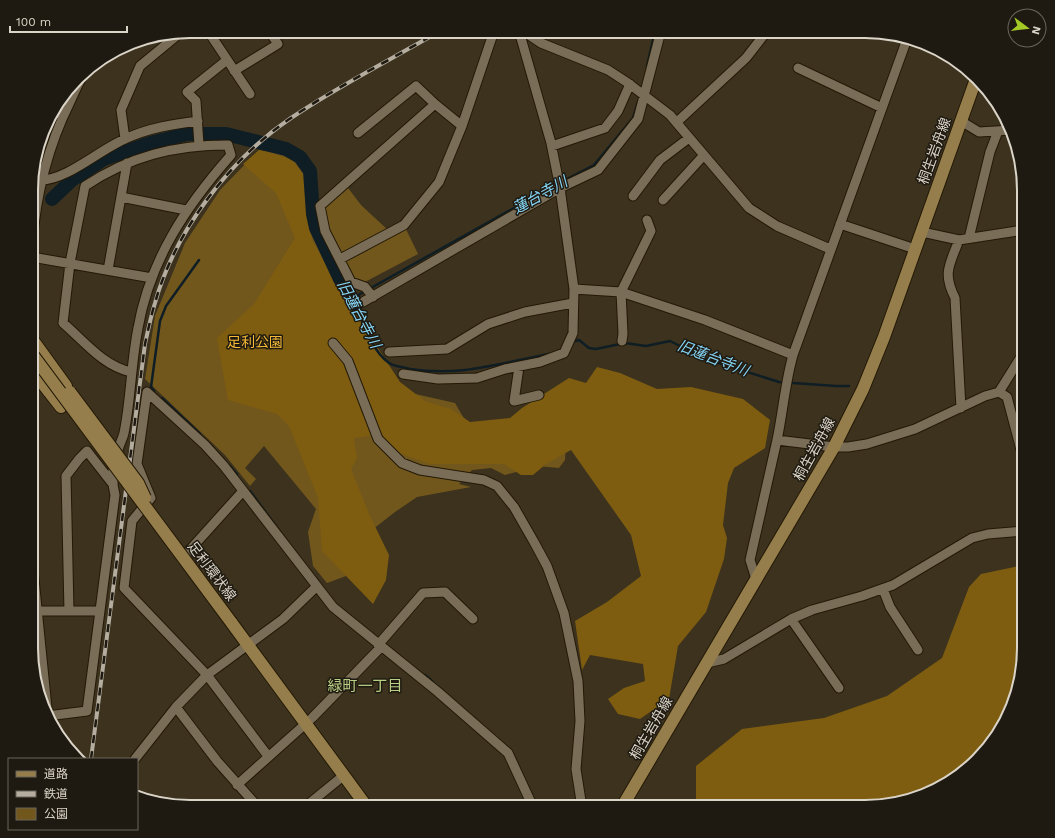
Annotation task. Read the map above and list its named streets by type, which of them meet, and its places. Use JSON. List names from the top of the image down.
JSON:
{
  "streets": {
    "main road": ["桐生岩舟線", "足利環状線"]
  },
  "districts": ["緑町一丁目"],
  "water": ["蓮台寺川", "旧蓮台寺川"],
  "parks": ["足利公園"],
  "legend": ["道路", "鉄道", "公園"],
  "scale_bar": "100 m",
  "north": "right"
}
